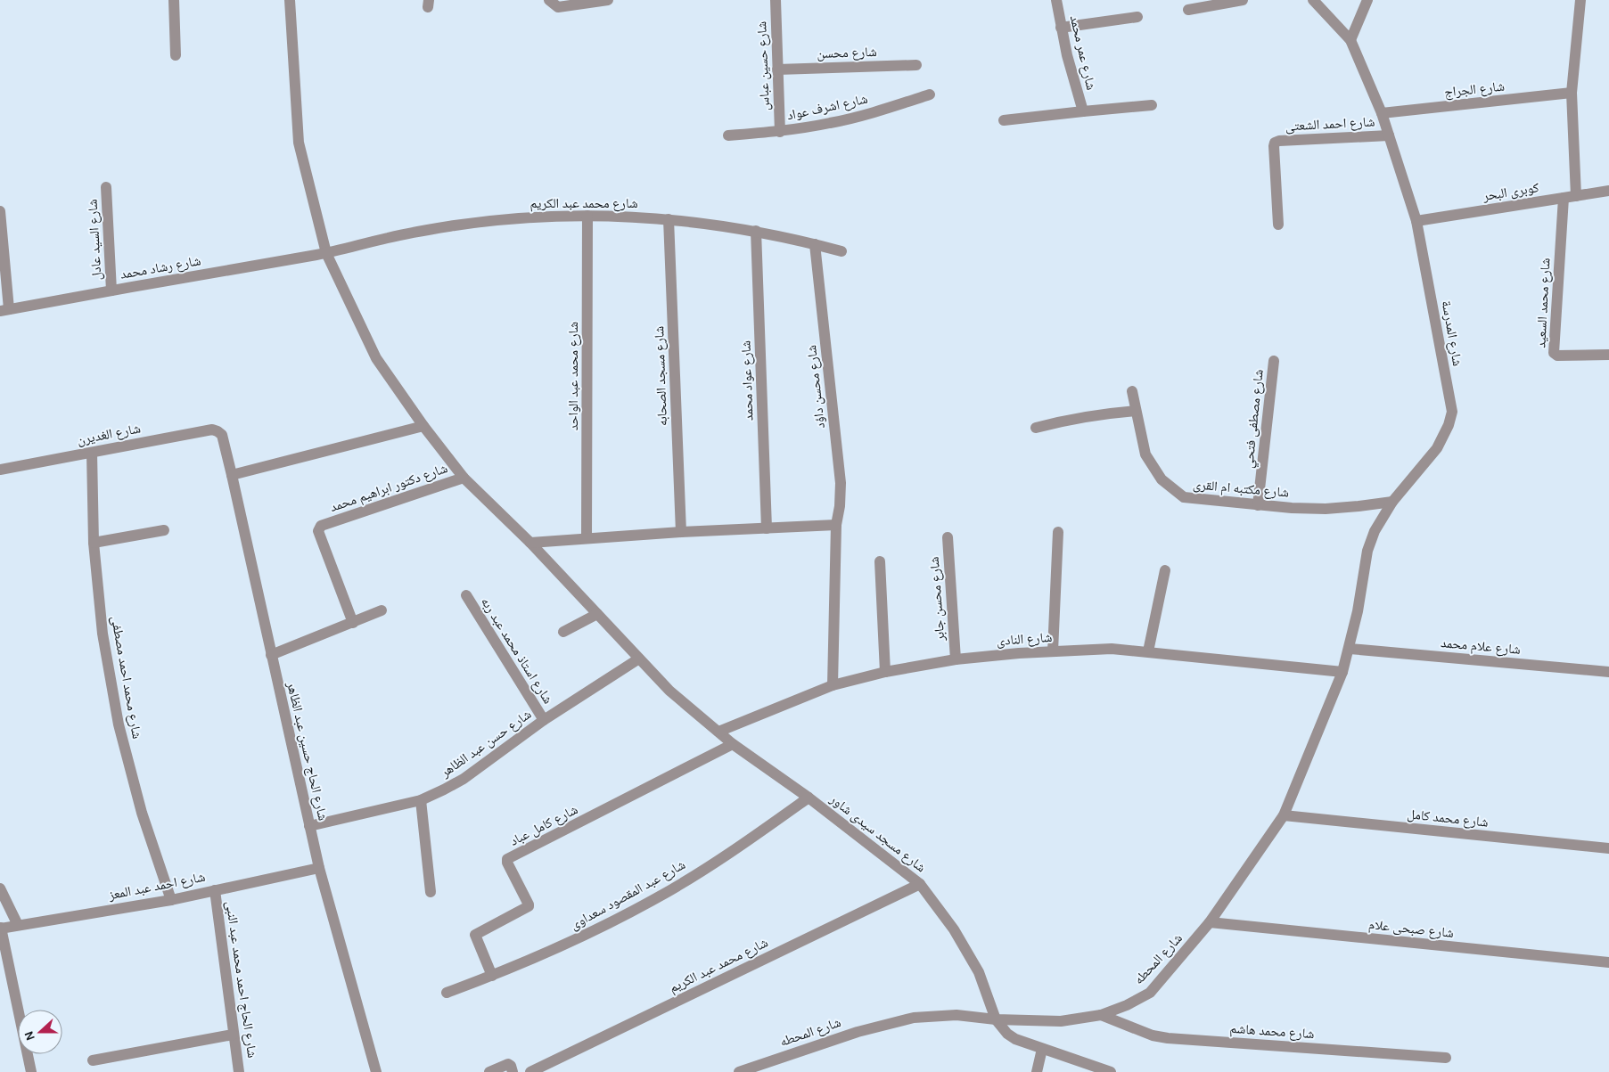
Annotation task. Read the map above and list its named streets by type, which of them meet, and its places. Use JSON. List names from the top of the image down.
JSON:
{
  "streets": {
    "street": [
      "شارع محسن",
      "شارع عمر محمد",
      "شارع حسين عباس",
      "شارع الجراج",
      "شارع اشرف عواد",
      "شارع احمد الشعتى",
      "كوبرى البحر",
      "شارع محمد عبد الكريم",
      "شارع السيد عادل",
      "شارع رشاد محمد",
      "شارع محمد السعيد",
      "شارع المدرسة",
      "شارع محمد عبد الواحد",
      "شارع مسجد الصحابه",
      "شارع عواد محمد",
      "شارع محسن داؤد",
      "شارع مصطفى فتحي",
      "شارع الغديرن",
      "شارع دكتور ابراهيم محمد",
      "شارع مكتبه ام القرى",
      "شارع محسن جابر",
      "شارع النادى",
      "شارع علام محمد",
      "شارع استاذ محمد عبد ربه",
      "شارع محمد احمد مصطفى",
      "شارع حسن عبد الظاهر",
      "شارع الحاج حسين عبد الظاهر",
      "شارع محمد كامل",
      "شارع كامل عباد",
      "شارع مسجد سيدى شاور",
      "شارع احمد عبد المعز",
      "شارع عبد المقصود سعداوى",
      "شارع صبحى علام",
      "شارع المحطه",
      "شارع الحاج احمد محمد عبد النبى",
      "شارع محمد هاشم"
    ]
  },
  "crossings": [
    ["شارع محسن", "شارع حسين عباس"],
    ["شارع حسين عباس", "شارع اشرف عواد"],
    ["شارع الجراج", "شارع المدرسة"],
    ["شارع احمد الشعتى", "شارع المدرسة"],
    ["كوبرى البحر", "شارع محمد السعيد"],
    ["كوبرى البحر", "شارع المدرسة"],
    ["شارع محمد عبد الكريم", "شارع رشاد محمد"],
    ["شارع محمد عبد الكريم", "شارع محمد عبد الواحد"],
    ["شارع محمد عبد الكريم", "شارع مسجد الصحابه"],
    ["شارع محمد عبد الكريم", "شارع عواد محمد"],
    ["شارع محمد عبد الكريم", "شارع محسن داؤد"],
    ["شارع محمد عبد الكريم", "شارع مسجد سيدى شاور"],
    ["شارع السيد عادل", "شارع رشاد محمد"],
    ["شارع رشاد محمد", "شارع مسجد سيدى شاور"],
    ["شارع المدرسة", "شارع مكتبه ام القرى"],
    ["شارع المدرسة", "شارع النادى"],
    ["شارع المدرسة", "شارع علام محمد"],
    ["شارع المدرسة", "شارع المحطه"],
    ["شارع محسن داؤد", "شارع النادى"],
    ["شارع مصطفى فتحي", "شارع مكتبه ام القرى"],
    ["شارع الغديرن", "شارع محمد احمد مصطفى"],
    ["شارع الغديرن", "شارع الحاج حسين عبد الظاهر"],
    ["شارع دكتور ابراهيم محمد", "شارع مسجد سيدى شاور"],
    ["شارع محسن جابر", "شارع النادى"],
    ["شارع النادى", "شارع مسجد سيدى شاور"],
    ["شارع النادى", "شارع المحطه"],
    ["شارع استاذ محمد عبد ربه", "شارع حسن عبد الظاهر"],
    ["شارع محمد احمد مصطفى", "شارع احمد عبد المعز"],
    ["شارع حسن عبد الظاهر", "شارع الحاج حسين عبد الظاهر"],
    ["شارع حسن عبد الظاهر", "شارع مسجد سيدى شاور"],
    ["شارع الحاج حسين عبد الظاهر", "شارع احمد عبد المعز"],
    ["شارع محمد كامل", "شارع المحطه"],
    ["شارع كامل عباد", "شارع مسجد سيدى شاور"],
    ["شارع كامل عباد", "شارع عبد المقصود سعداوى"],
    ["شارع مسجد سيدى شاور", "شارع عبد المقصود سعداوى"],
    ["شارع مسجد سيدى شاور", "شارع المحطه"],
    ["شارع احمد عبد المعز", "شارع الحاج احمد محمد عبد النبى"],
    ["شارع صبحى علام", "شارع المحطه"],
    ["شارع المحطه", "شارع محمد هاشم"]
  ],
  "north": "left"
}
